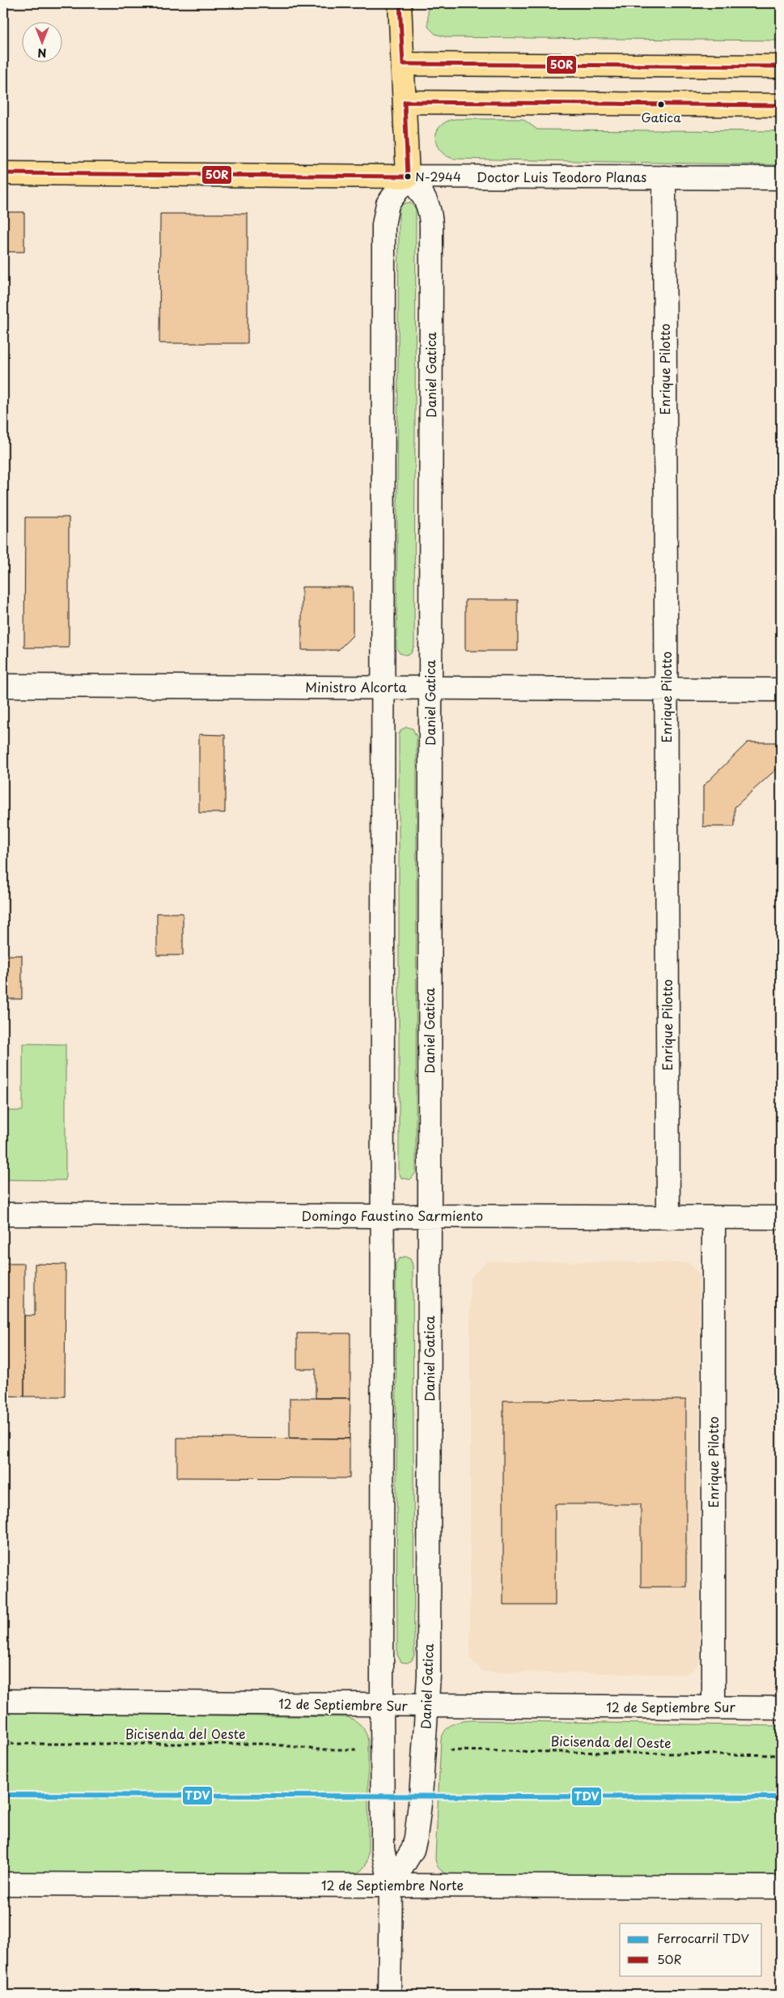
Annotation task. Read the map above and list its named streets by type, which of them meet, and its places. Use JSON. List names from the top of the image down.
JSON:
{
  "streets": {
    "highway": ["Doctor Luis Teodoro Planas"],
    "main road": [
      "Enrique Pilotto",
      "Daniel Gatica",
      "Ministro Alcorta",
      "Domingo Faustino Sarmiento",
      "12 de Septiembre Sur",
      "12 de Septiembre Norte"
    ],
    "path": ["Bicisenda del Oeste"]
  },
  "crossings": [
    ["Doctor Luis Teodoro Planas", "Enrique Pilotto"],
    ["Doctor Luis Teodoro Planas", "Daniel Gatica"],
    ["Enrique Pilotto", "Ministro Alcorta"],
    ["Enrique Pilotto", "Domingo Faustino Sarmiento"],
    ["Enrique Pilotto", "12 de Septiembre Sur"],
    ["Daniel Gatica", "Ministro Alcorta"],
    ["Daniel Gatica", "Domingo Faustino Sarmiento"],
    ["Daniel Gatica", "12 de Septiembre Sur"],
    ["Daniel Gatica", "12 de Septiembre Norte"]
  ],
  "places": ["Gatica", "N-2944"],
  "lines": ["transit line 50R", "rail line TDV"],
  "legend": ["Ferrocarril TDV", "50R"],
  "north": "bottom"
}
